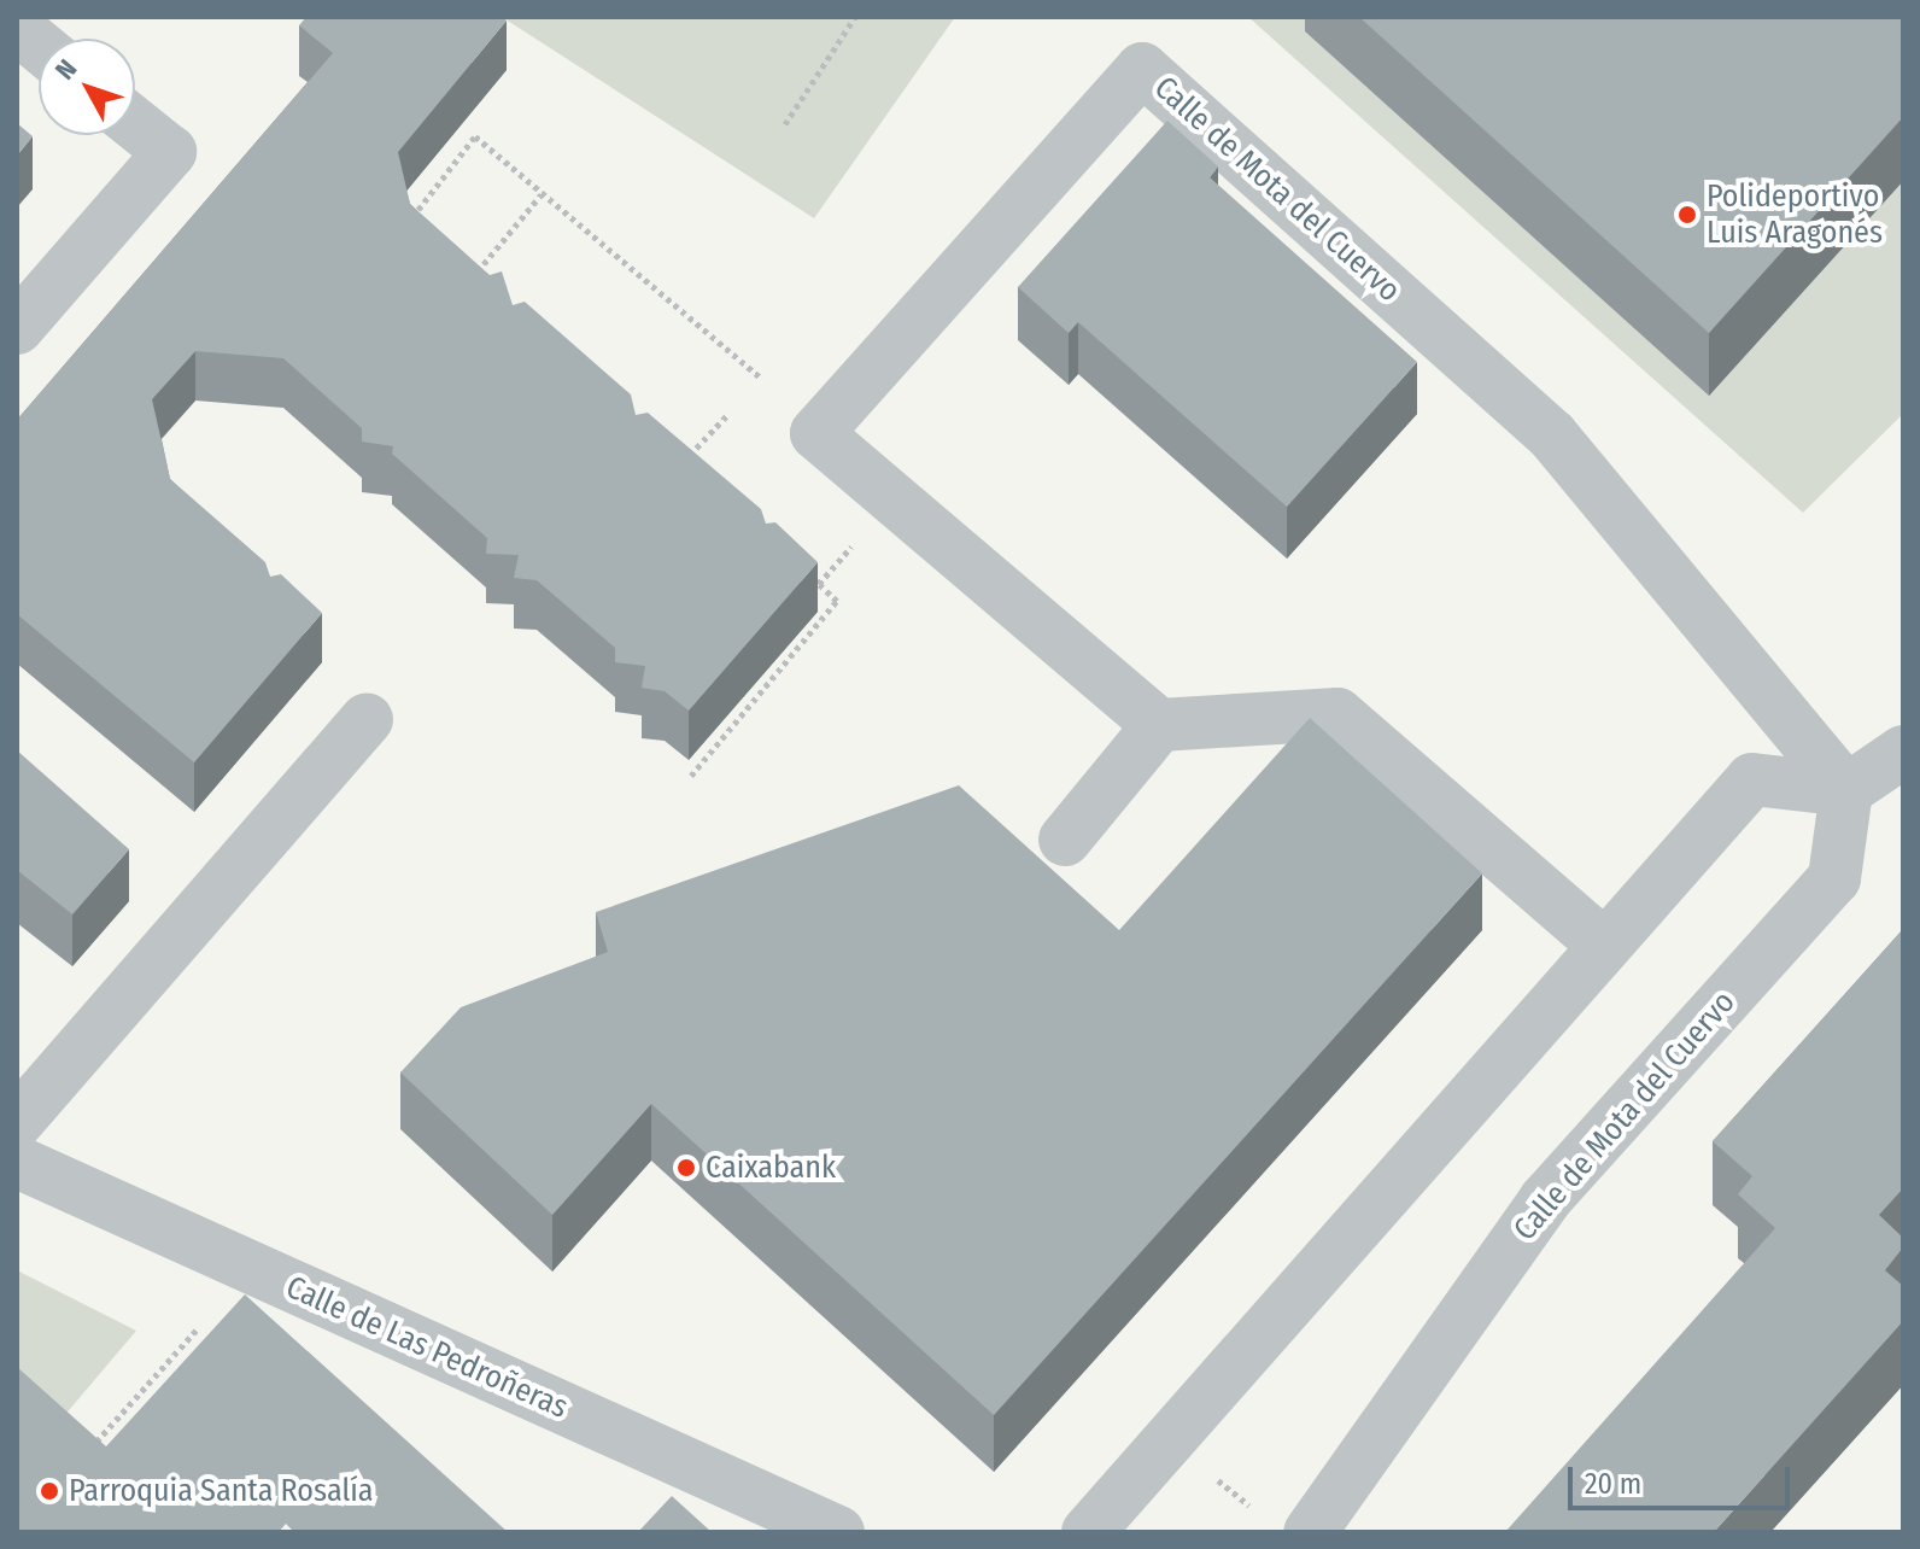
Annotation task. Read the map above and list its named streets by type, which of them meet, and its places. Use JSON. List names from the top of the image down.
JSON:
{
  "streets": {
    "street": ["Calle de Mota del Cuervo", "Calle de Las Pedroñeras"]
  },
  "places": ["Polideportivo Luis Aragonés", "Caixabank", "Parroquia Santa Rosalía"],
  "scale_bar": "20 m",
  "north": "top left"
}
